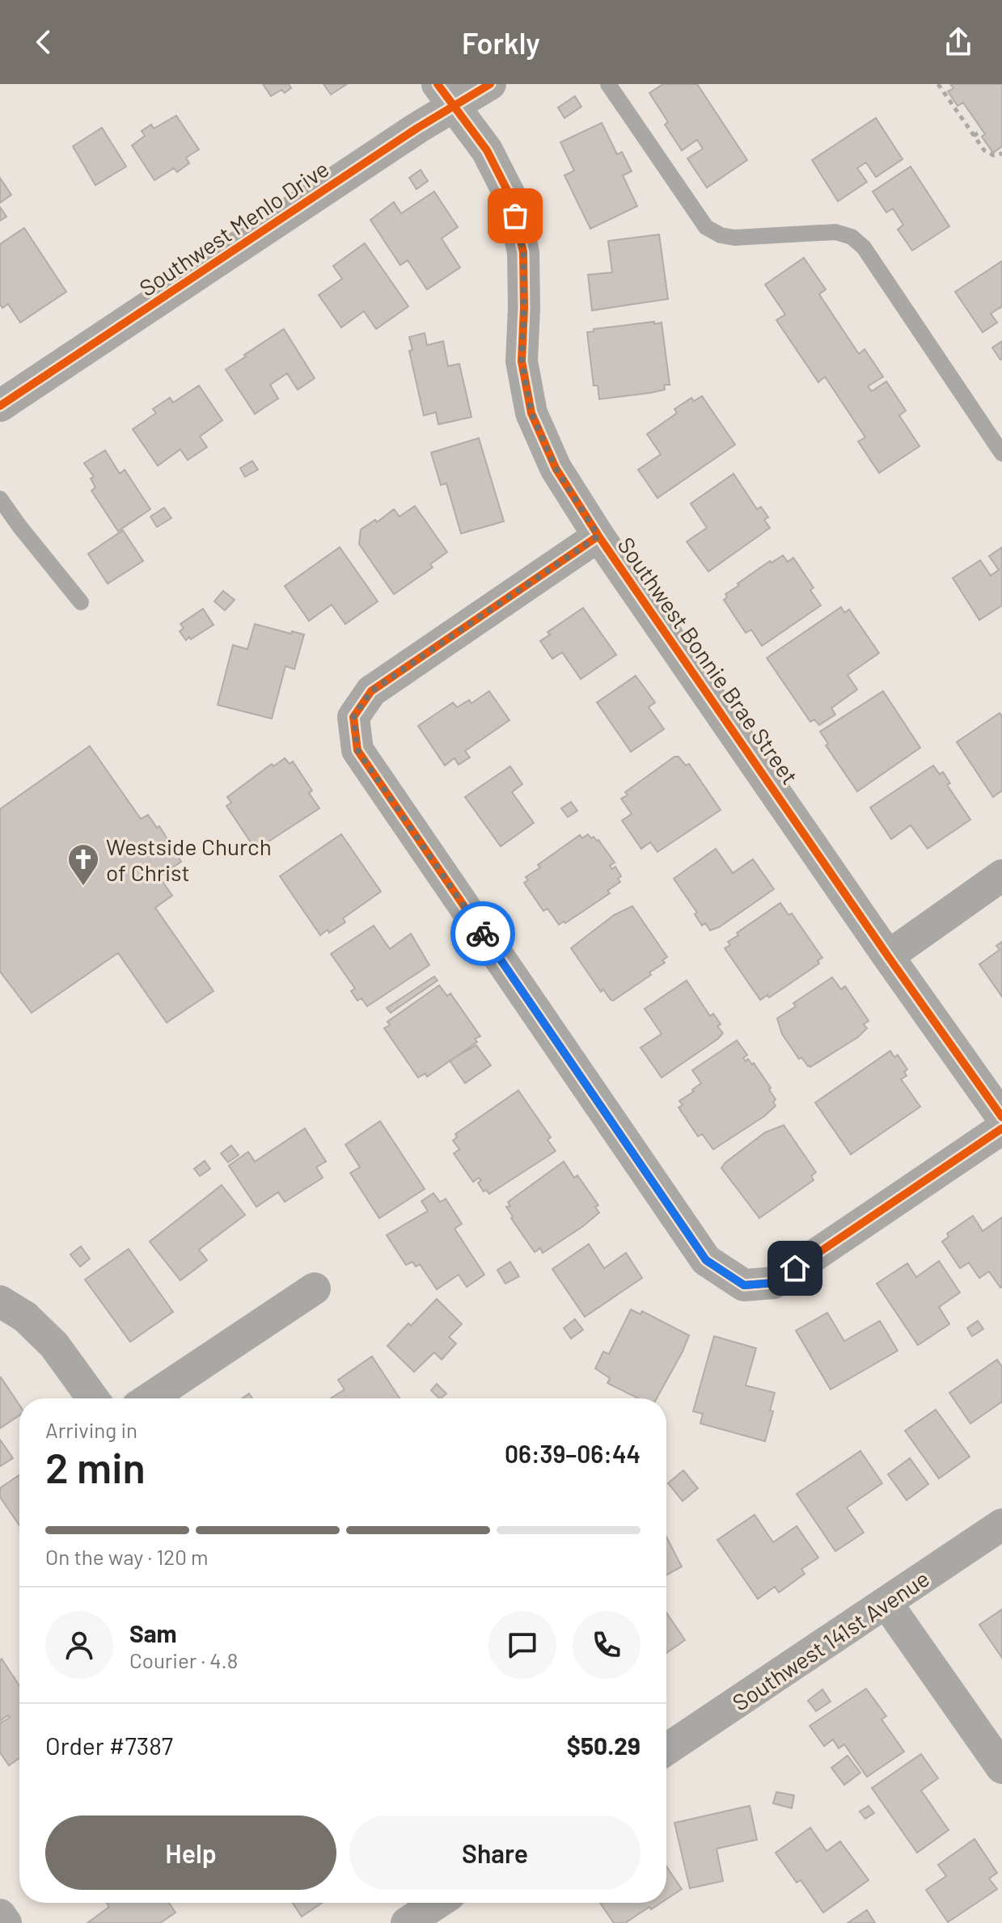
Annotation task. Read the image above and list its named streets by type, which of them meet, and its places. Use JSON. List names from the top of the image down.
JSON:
{
  "streets": {
    "street": ["Southwest Menlo Drive", "Southwest Bonnie Brae Street", "Southwest 141st Avenue"]
  },
  "crossings": [
    ["Southwest Menlo Drive", "Southwest Bonnie Brae Street"]
  ],
  "places": {
    "church": ["Westside Church of Christ"]
  },
  "page": {
    "header": "Forkly",
    "heading": ["2 min", "Arriving in", "06:39–06:44"],
    "panel": [
      "Sam",
      "Courier · 4.8",
      "Order #7387",
      "$50.29"
    ],
    "bar": "On the way · 120 m",
    "buttons": ["Help", "Share"]
  }
}
